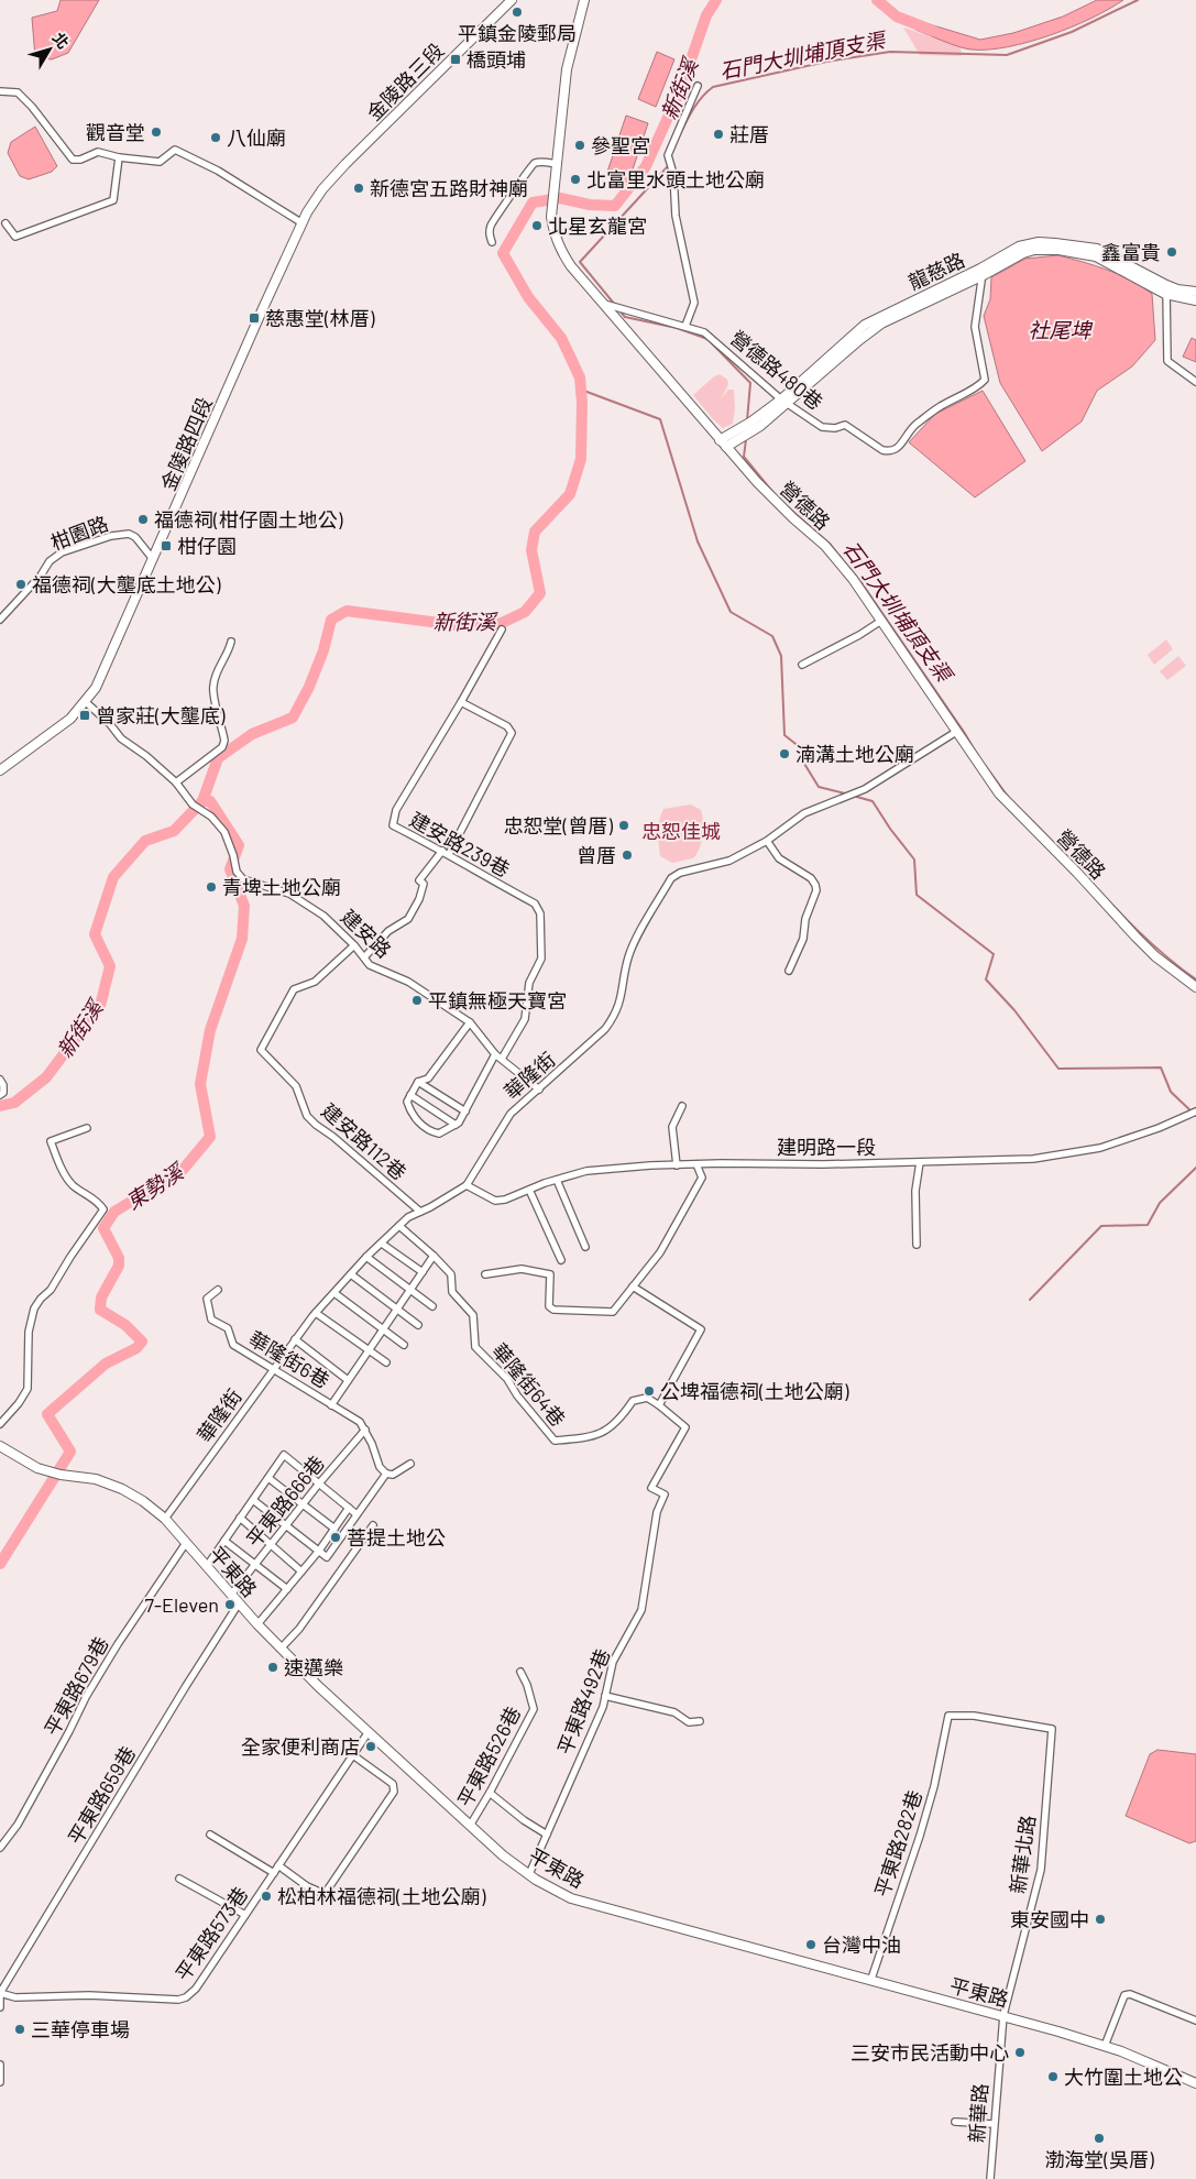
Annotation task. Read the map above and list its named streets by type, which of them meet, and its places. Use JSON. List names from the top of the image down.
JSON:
{
  "streets": {
    "street": [
      "金陵路三段",
      "龍慈路",
      "營德路480巷",
      "金陵路四段",
      "營德路",
      "柑園路",
      "建安路239巷",
      "建安路",
      "華隆街",
      "建安路112巷",
      "建明路一段",
      "華隆街6巷",
      "華隆街64巷",
      "平東路666巷",
      "平東路",
      "平東路679巷",
      "平東路492巷",
      "平東路526巷",
      "平東路659巷",
      "平東路282巷",
      "新華北路",
      "平東路573巷",
      "新華路"
    ]
  },
  "crossings": [
    ["金陵路三段", "金陵路四段"],
    ["龍慈路", "營德路480巷"],
    ["龍慈路", "營德路"],
    ["營德路480巷", "營德路"],
    ["金陵路四段", "柑園路"],
    ["營德路", "華隆街"],
    ["建安路239巷", "建安路"],
    ["建安路", "華隆街"],
    ["建安路", "建安路112巷"],
    ["華隆街", "建安路112巷"],
    ["華隆街", "建明路一段"],
    ["華隆街", "華隆街6巷"],
    ["華隆街", "華隆街64巷"],
    ["華隆街", "平東路"],
    ["華隆街6巷", "平東路666巷"],
    ["華隆街64巷", "平東路492巷"],
    ["平東路666巷", "平東路"],
    ["平東路", "平東路679巷"],
    ["平東路", "平東路492巷"],
    ["平東路", "平東路526巷"],
    ["平東路", "平東路659巷"],
    ["平東路", "平東路282巷"],
    ["平東路", "新華北路"],
    ["平東路", "平東路573巷"],
    ["平東路", "新華路"],
    ["平東路659巷", "平東路573巷"],
    ["平東路282巷", "新華北路"],
    ["新華北路", "新華路"]
  ],
  "water": [
    "石門大圳埔頂支渠",
    "新街溪",
    "社尾埤",
    "東勢溪"
  ],
  "parks": ["忠恕佳城"],
  "places": {
    "other": [
      "平鎮金陵郵局",
      "觀音堂",
      "莊厝",
      "八仙廟",
      "參聖宮",
      "北富里水頭土地公廟",
      "新德宮五路財神廟",
      "北星玄龍宮",
      "鑫富貴",
      "福德祠(柑仔園土地公)",
      "福德祠(大壟底土地公)",
      "湳溝土地公廟",
      "忠恕堂(曾厝)",
      "曾厝",
      "青埤土地公廟",
      "平鎮無極天寶宮",
      "公埤福德祠(土地公廟)",
      "菩提土地公",
      "7-Eleven",
      "速邁樂",
      "全家便利商店",
      "松柏林福德祠(土地公廟)",
      "東安國中",
      "台灣中油",
      "三華停車場",
      "三安市民活動中心",
      "大竹圍土地公",
      "渤海堂(吳厝)"
    ],
    "transit": [
      "橋頭埔",
      "慈惠堂(林厝)",
      "柑仔園",
      "曾家莊(大壟底)"
    ]
  },
  "north": "top right"
}
